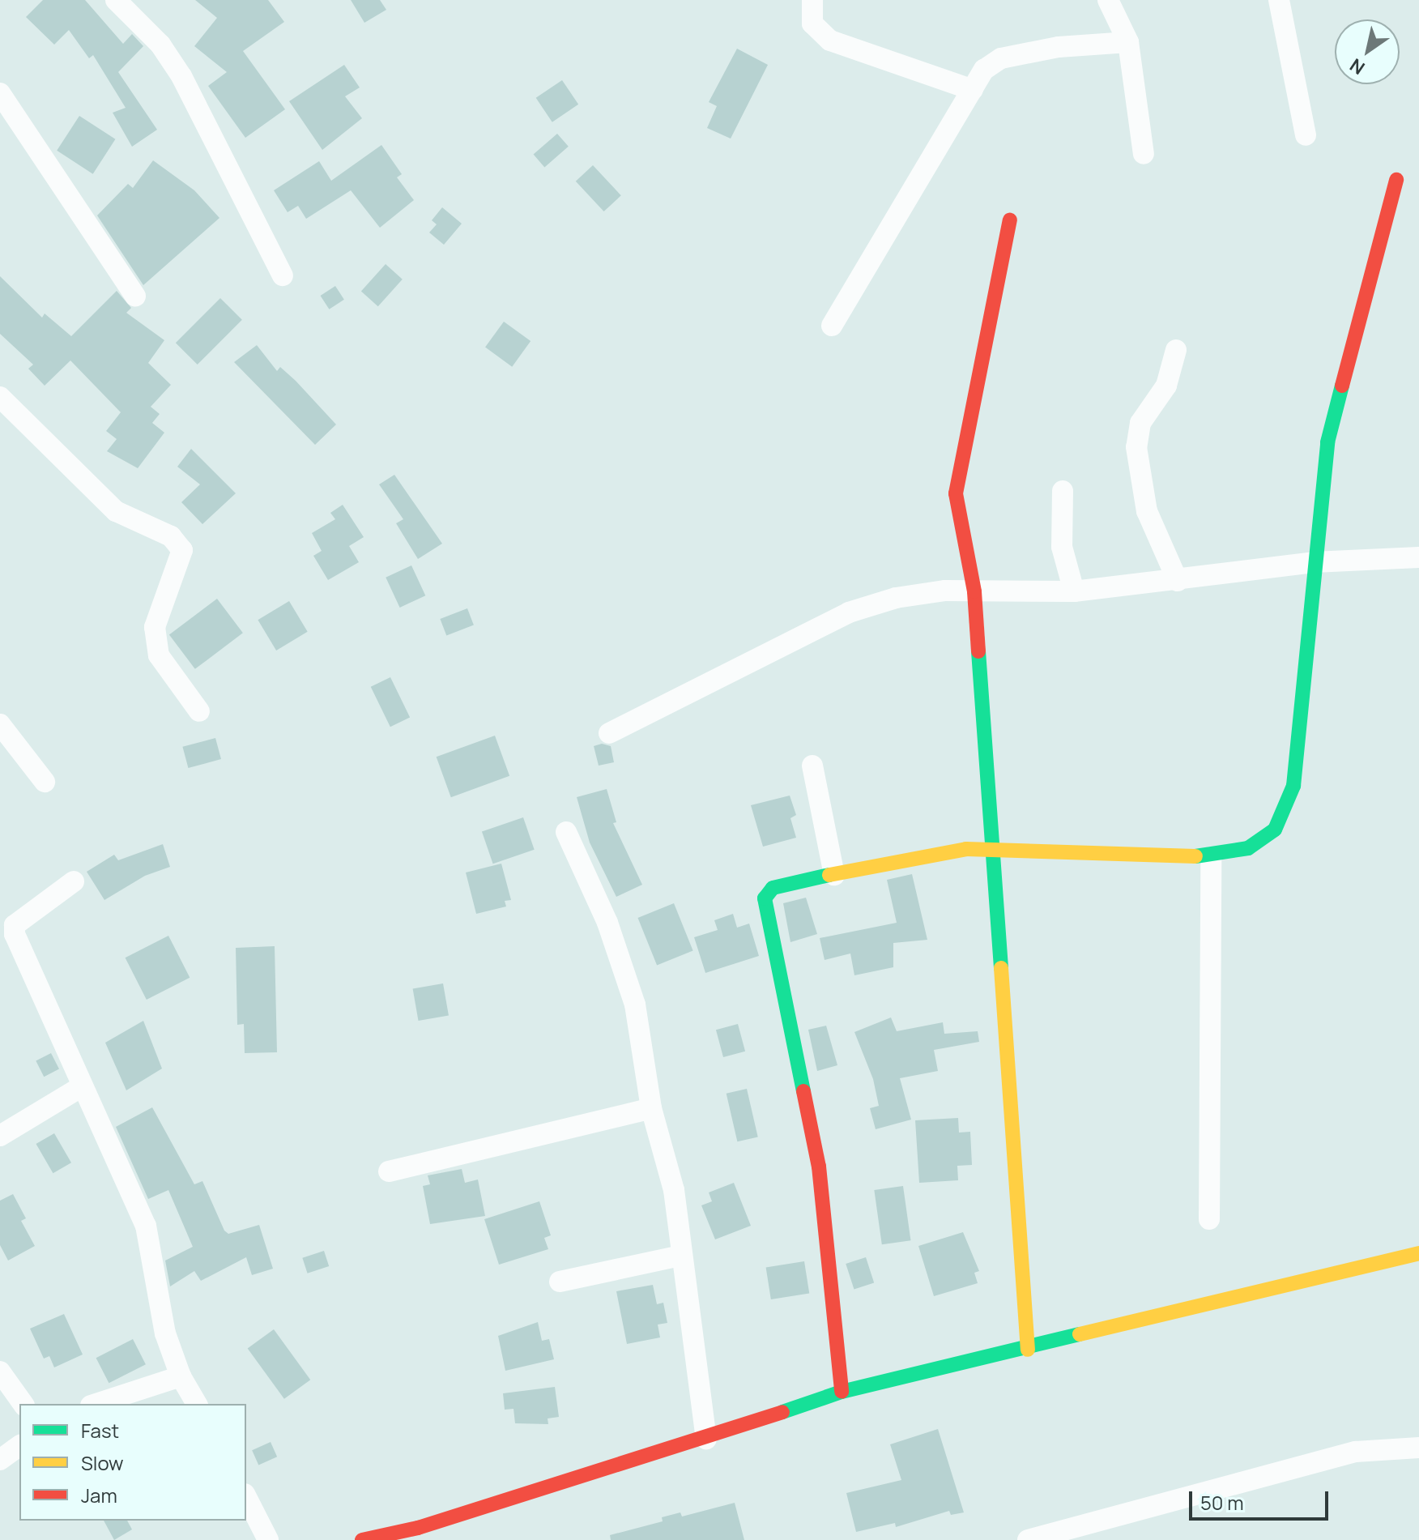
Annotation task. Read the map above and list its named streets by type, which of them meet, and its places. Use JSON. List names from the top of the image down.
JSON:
{
  "legend": ["Fast", "Slow", "Jam"],
  "scale_bar": "50 m",
  "north": "bottom left"
}
